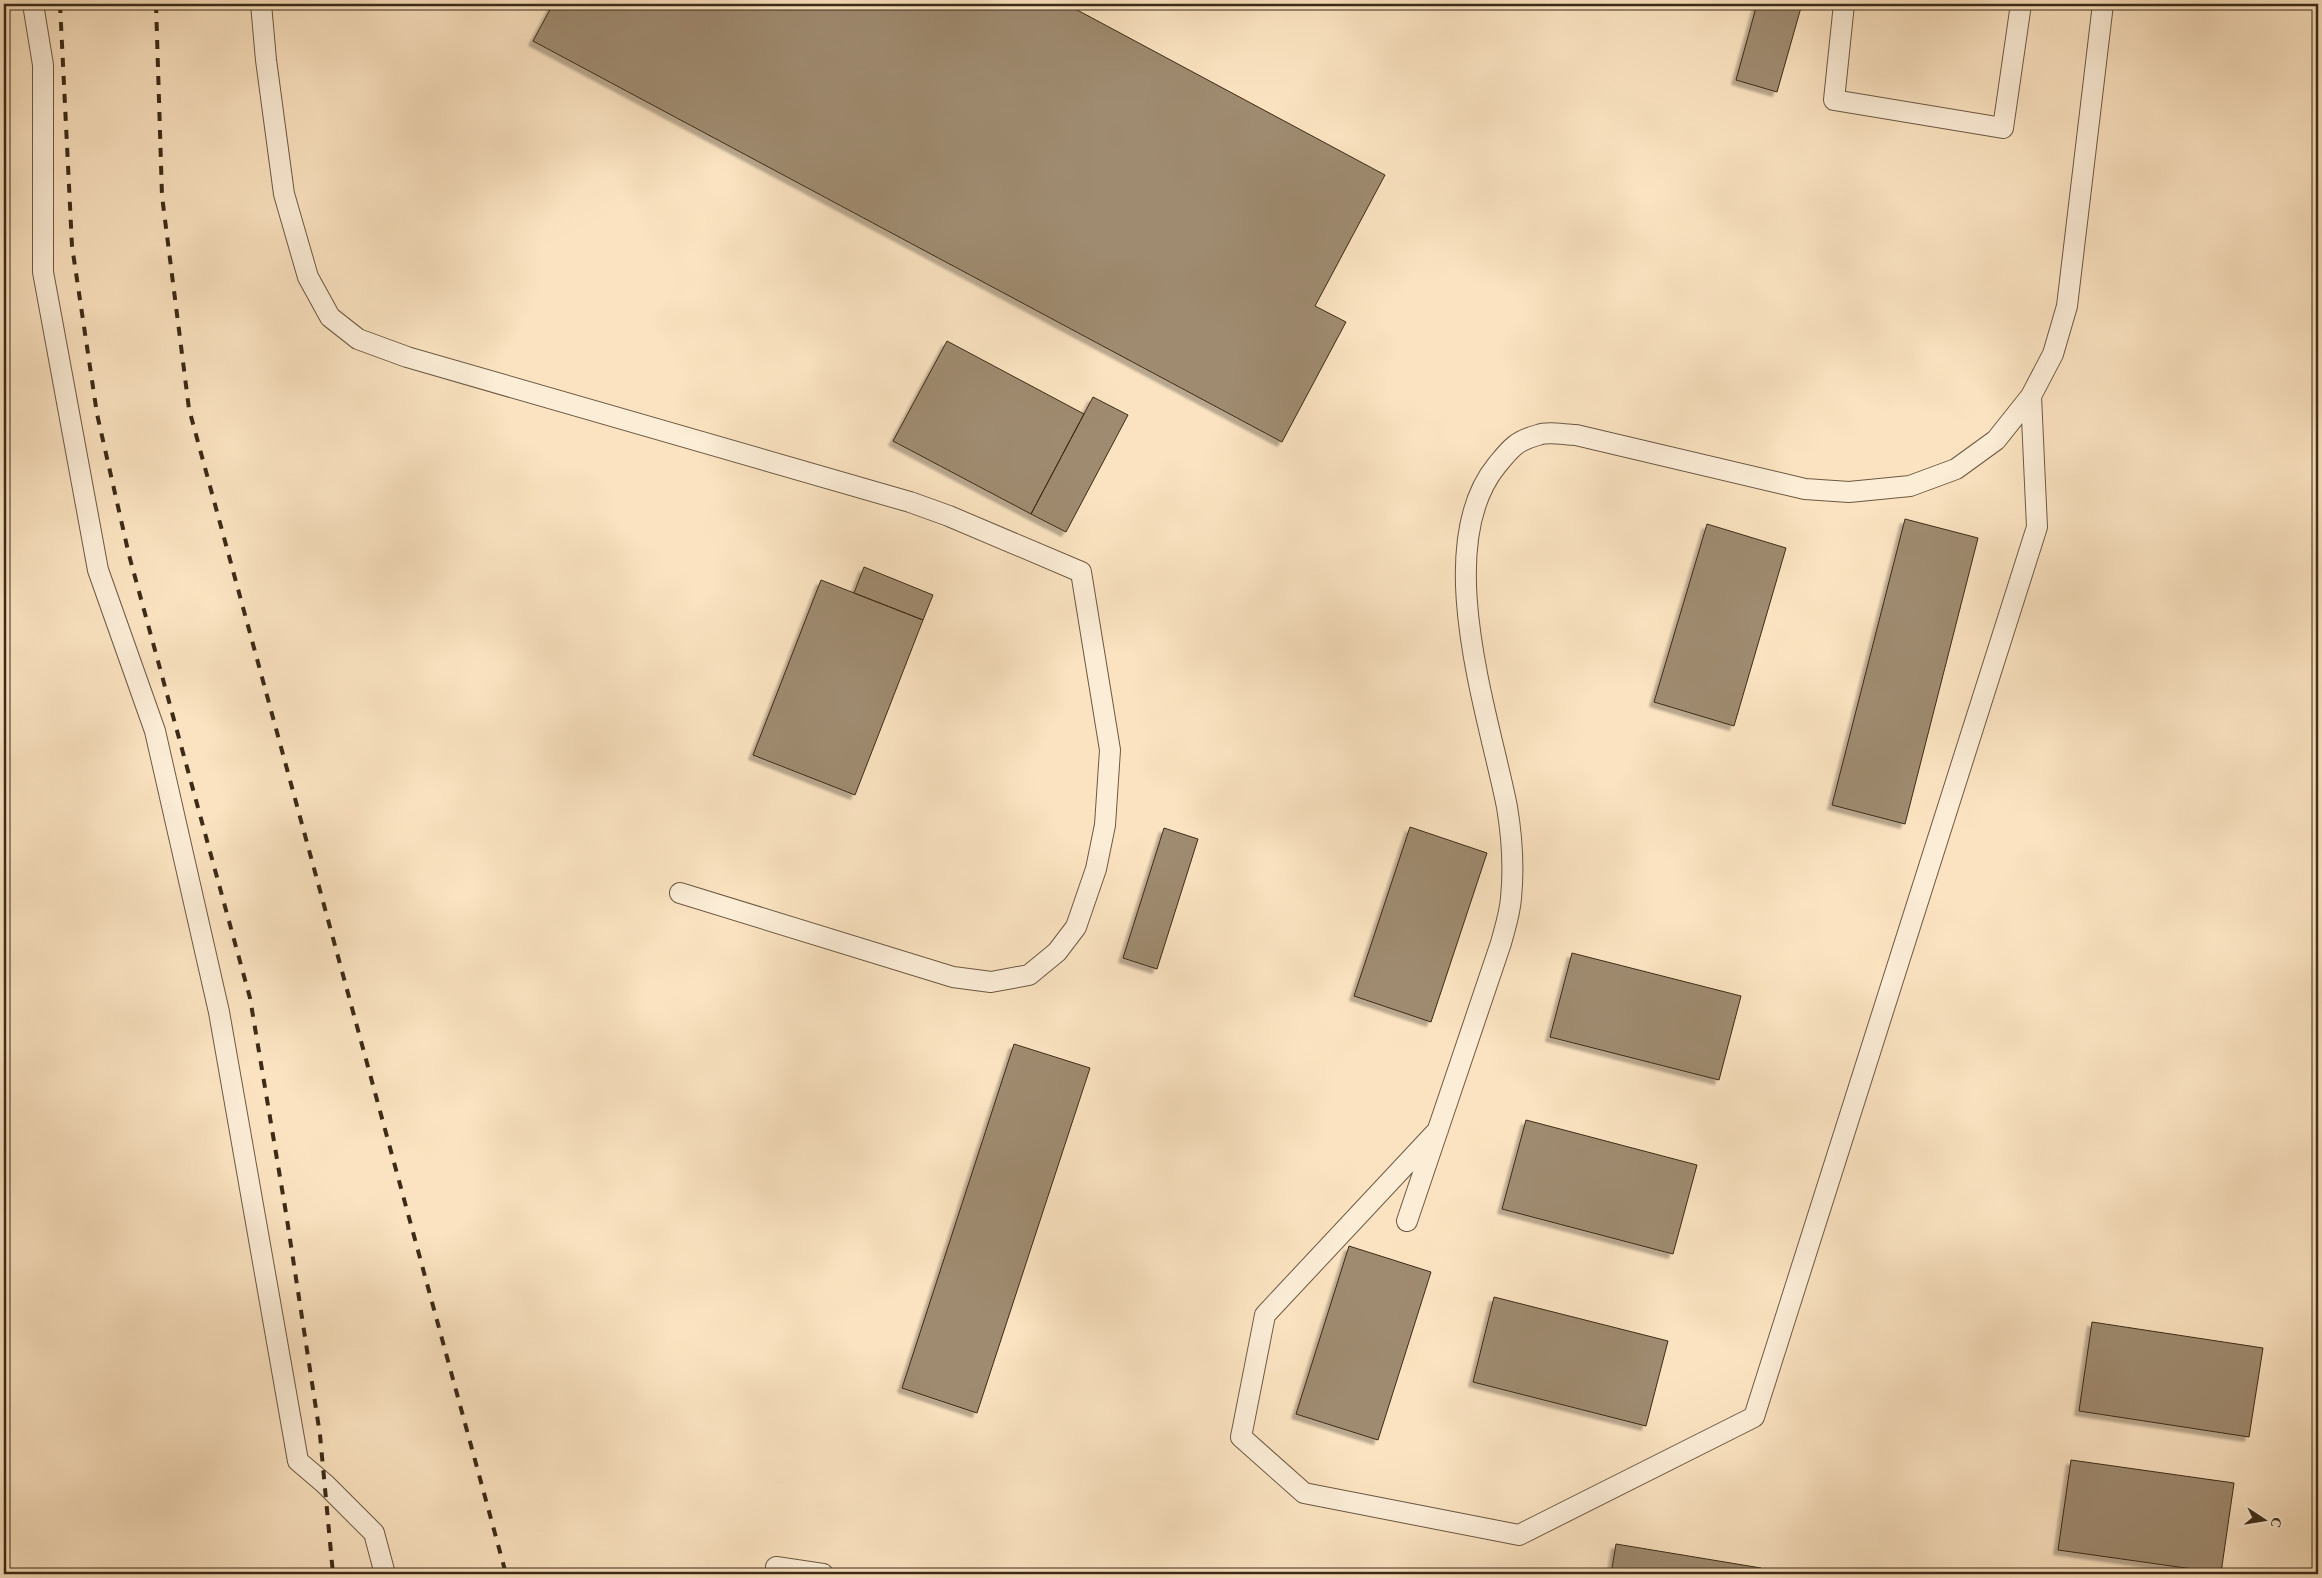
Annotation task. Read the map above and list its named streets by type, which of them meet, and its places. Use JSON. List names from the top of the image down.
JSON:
{
  "north": "right"
}
